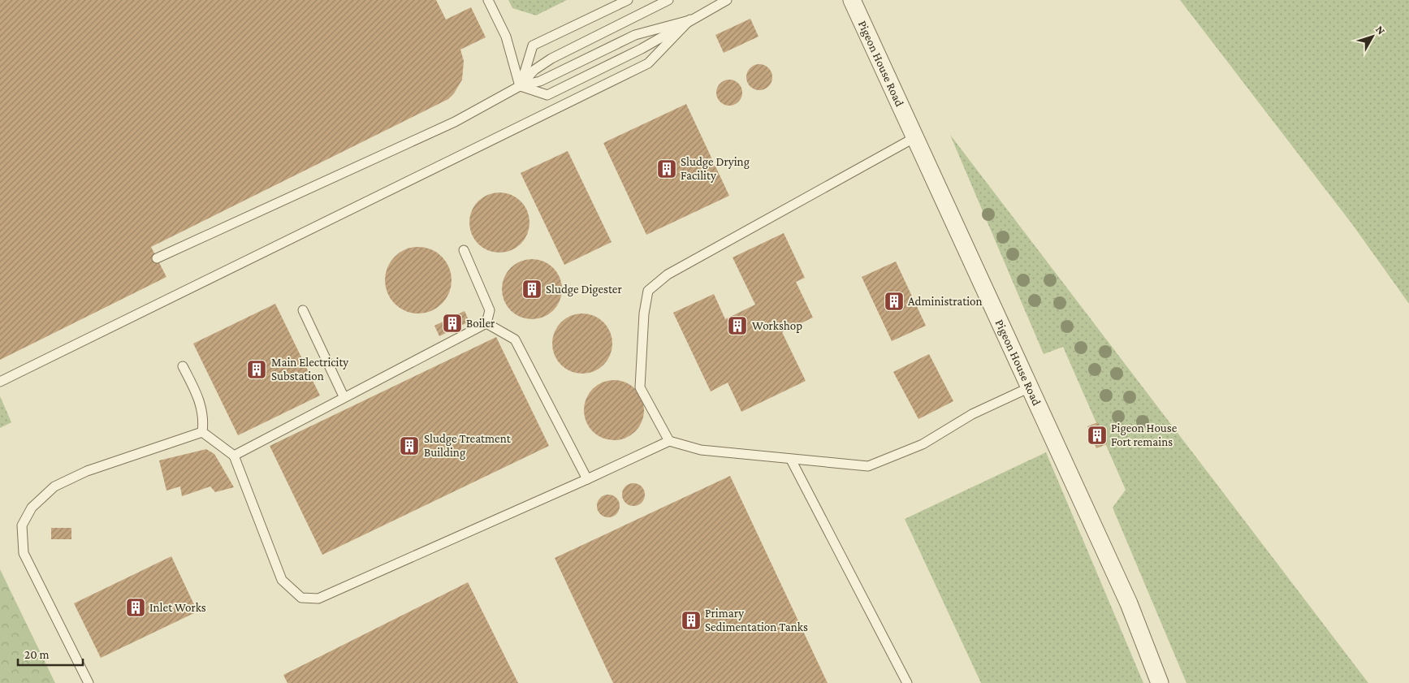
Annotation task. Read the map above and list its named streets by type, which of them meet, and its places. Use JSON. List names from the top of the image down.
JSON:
{
  "streets": {
    "street": ["Pigeon House Road"]
  },
  "places": {
    "building": [
      "Sludge Drying Facility",
      "Sludge Digester",
      "Administration",
      "Boiler",
      "Workshop",
      "Main Electricity Substation",
      "Pigeon House Fort remains",
      "Sludge Treatment Building",
      "Inlet Works",
      "Primary Sedimentation Tanks"
    ]
  },
  "scale_bar": "20 m",
  "north": "top right"
}
